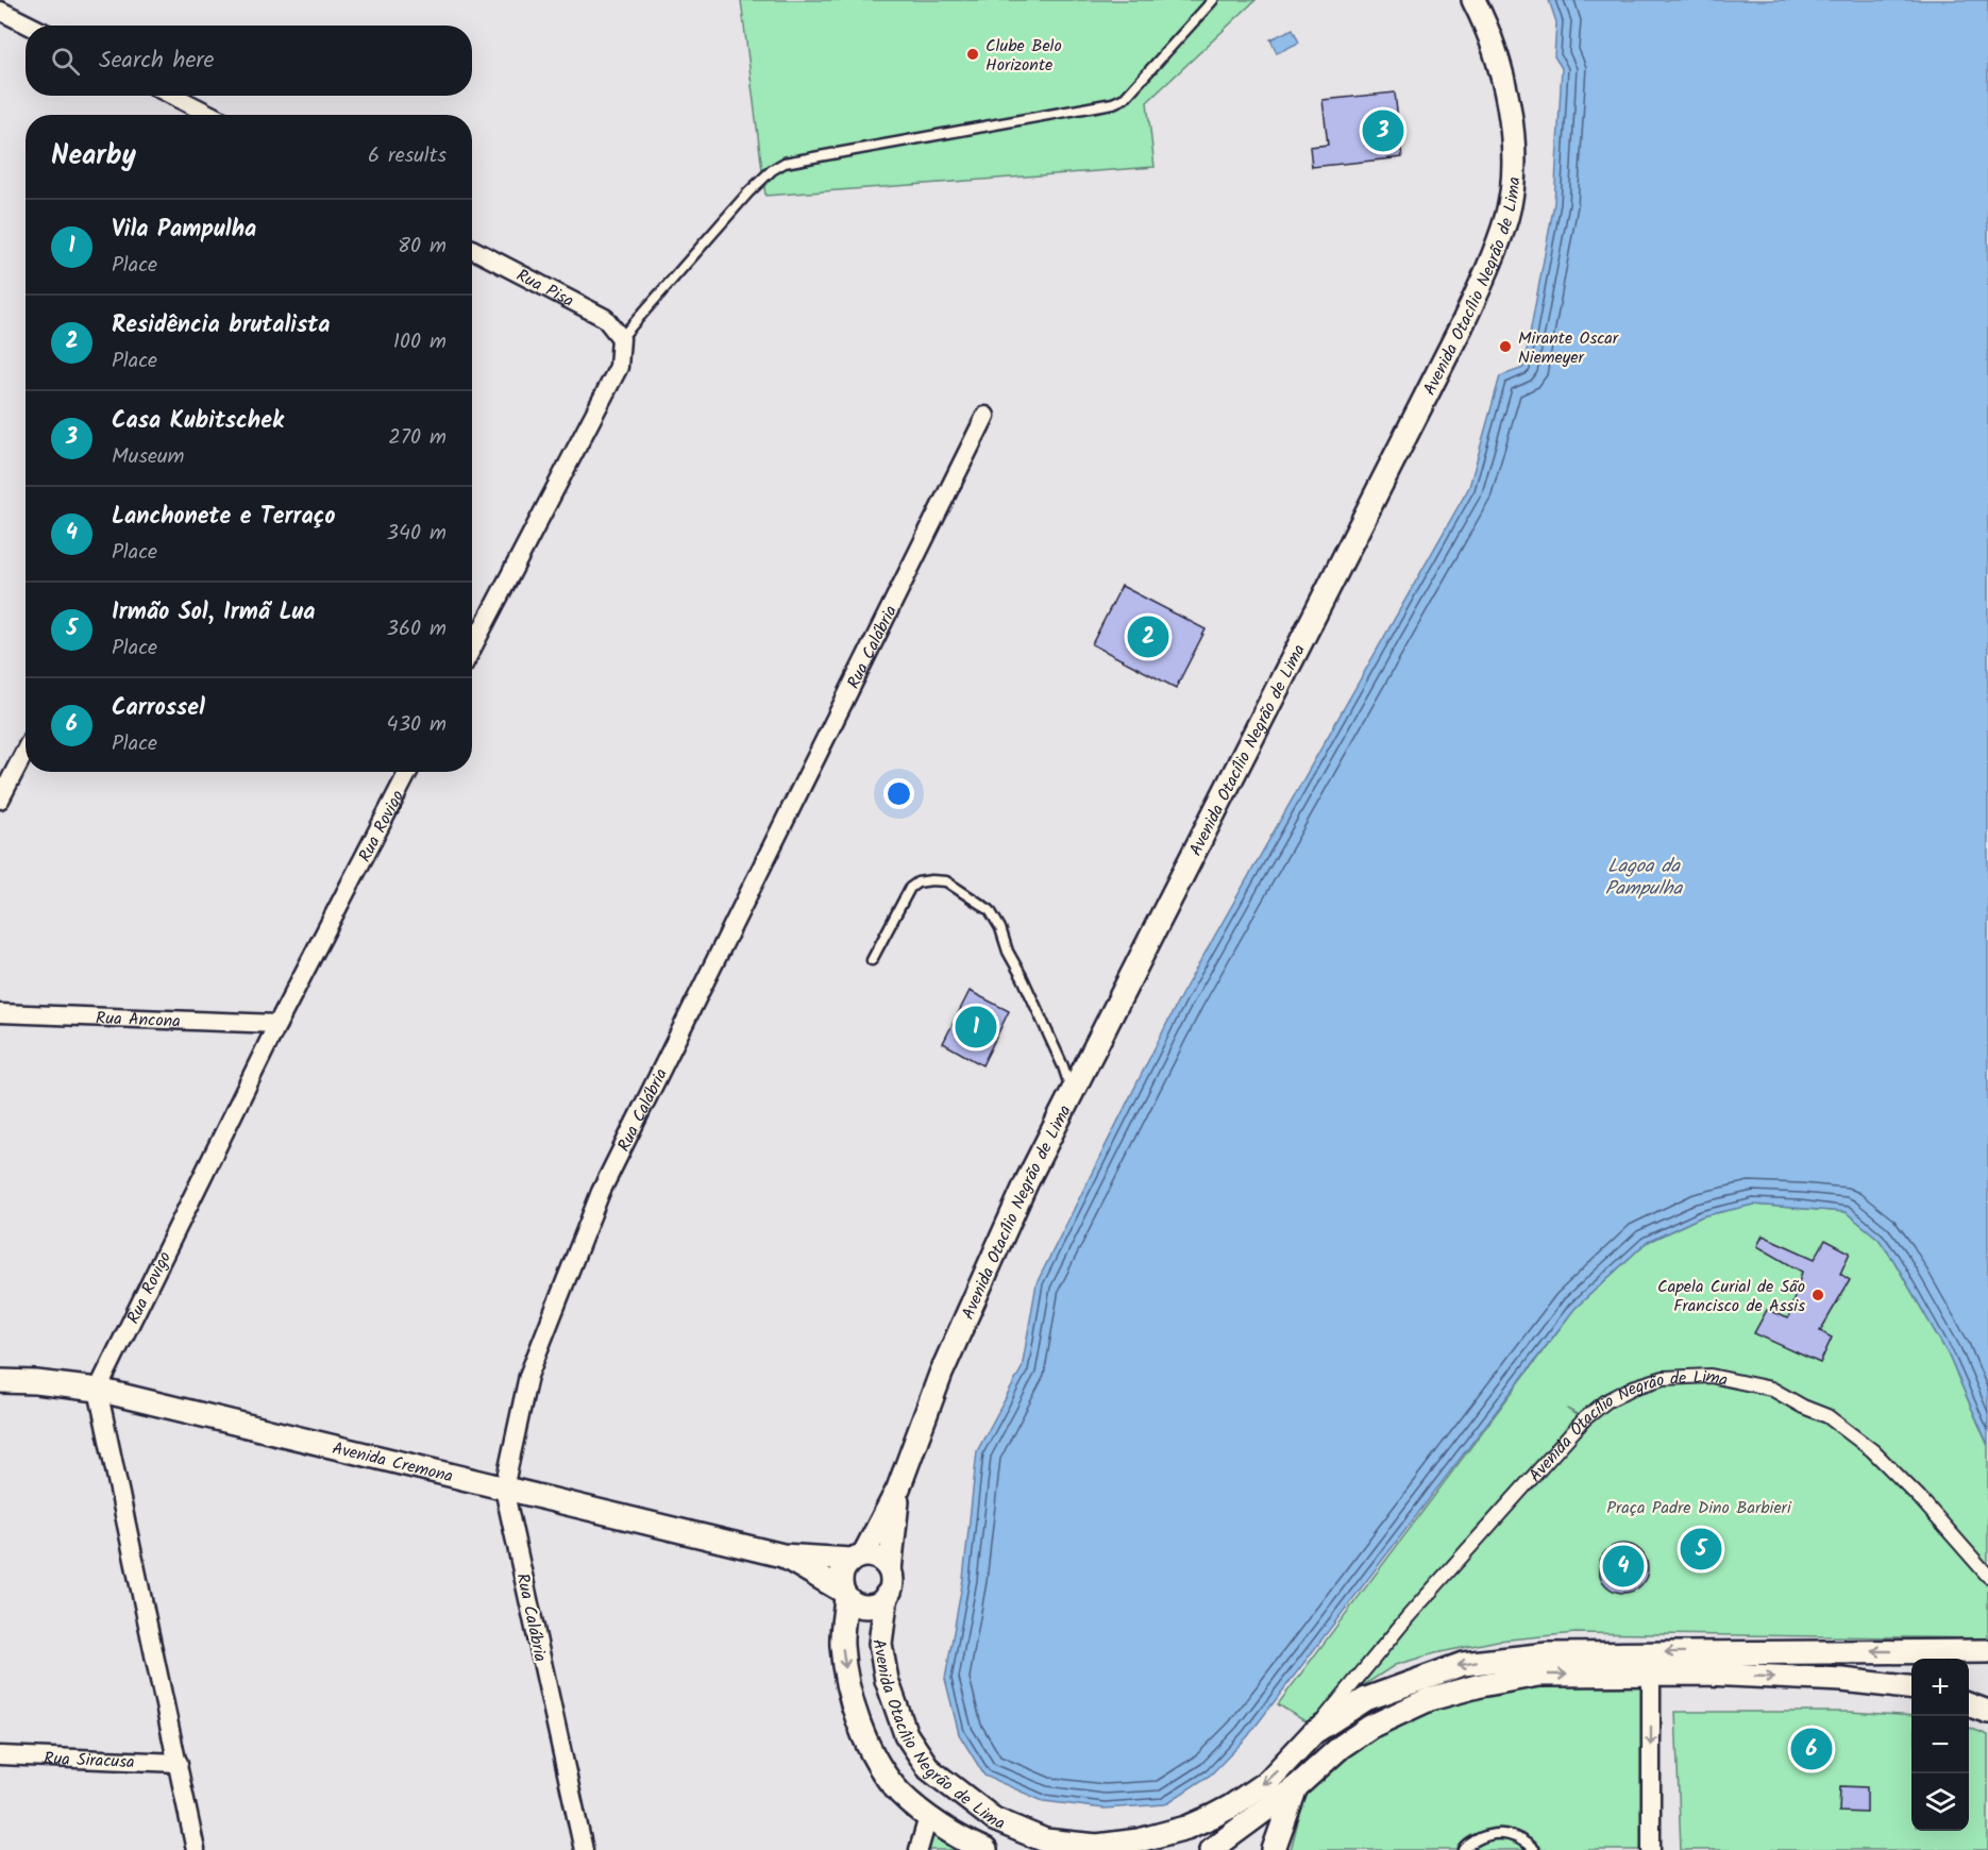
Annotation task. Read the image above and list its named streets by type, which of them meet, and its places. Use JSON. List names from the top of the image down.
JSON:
{
  "streets": {
    "street": [
      "Avenida Otacílio Negrão de Lima",
      "Rua Pisa",
      "Rua Calábria",
      "Rua Rovigo",
      "Rua Ancona",
      "Avenida Cremona",
      "Rua Siracusa"
    ]
  },
  "crossings": [
    ["Avenida Otacílio Negrão de Lima", "Avenida Cremona"],
    ["Rua Calábria", "Avenida Cremona"],
    ["Rua Rovigo", "Rua Ancona"],
    ["Rua Rovigo", "Avenida Cremona"]
  ],
  "water": ["Lagoa da Pampulha"],
  "parks": ["Praça Padre Dino Barbieri"],
  "places": ["Clube Belo Horizonte", "Mirante Oscar Niemeyer", "Capela Curial de São Francisco de Assis"],
  "page": {
    "search": "Search here",
    "pins": [
      "3",
      "2",
      "1",
      "5",
      "4",
      "6"
    ],
    "heading": ["Nearby", "6 results"],
    "list": [
      {
        "mark": "1",
        "name": "Vila Pampulha",
        "note": "Place",
        "value": "80 m"
      },
      {
        "mark": "2",
        "name": "Residência brutalista",
        "note": "Place",
        "value": "100 m"
      },
      {
        "mark": "3",
        "name": "Casa Kubitschek",
        "note": "Museum",
        "value": "270 m"
      },
      {
        "mark": "4",
        "name": "Lanchonete e Terraço",
        "note": "Place",
        "value": "340 m"
      },
      {
        "mark": "5",
        "name": "Irmão Sol, Irmã Lua",
        "note": "Place",
        "value": "360 m"
      },
      {
        "mark": "6",
        "name": "Carrossel",
        "note": "Place",
        "value": "430 m"
      }
    ],
    "map_buttons": ["+", "−"]
  }
}
